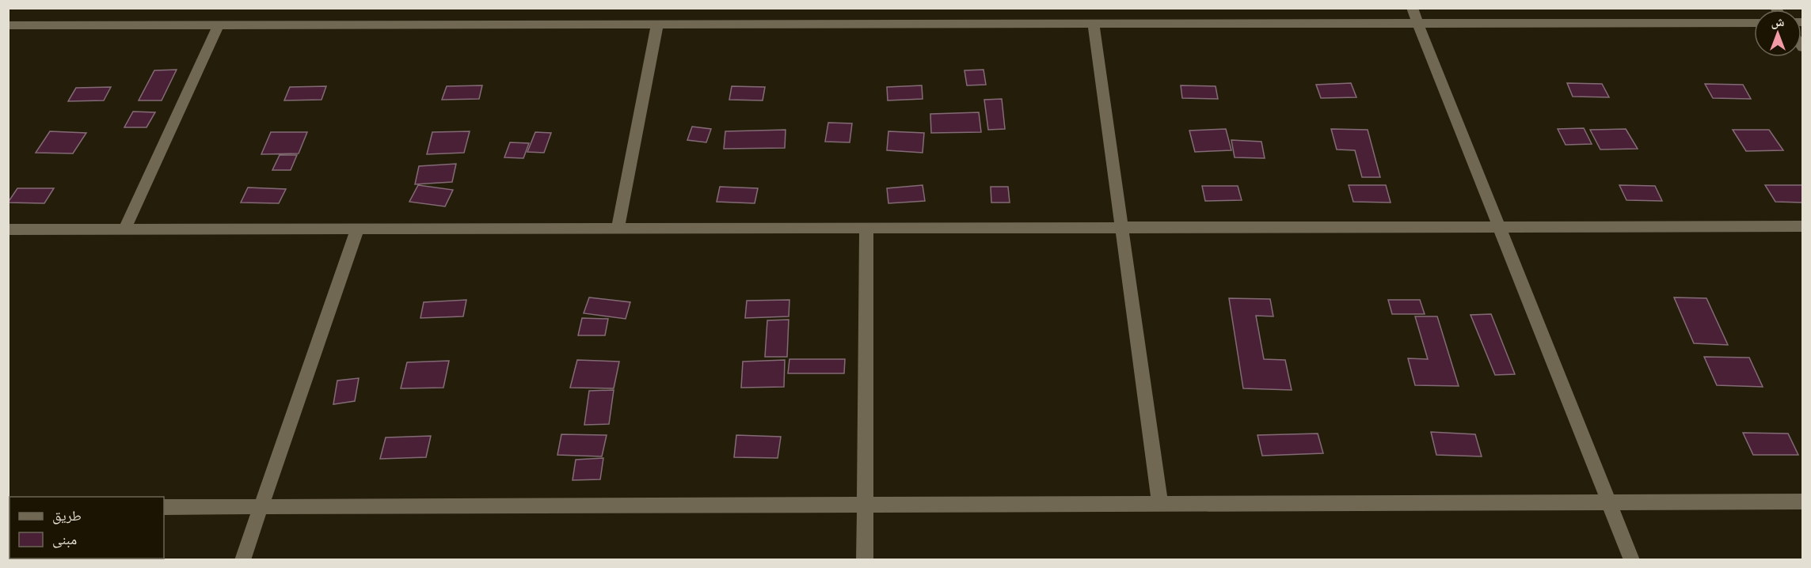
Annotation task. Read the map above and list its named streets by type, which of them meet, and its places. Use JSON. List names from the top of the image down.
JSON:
{
  "legend": ["طريق", "مبنى"],
  "north": "top"
}
